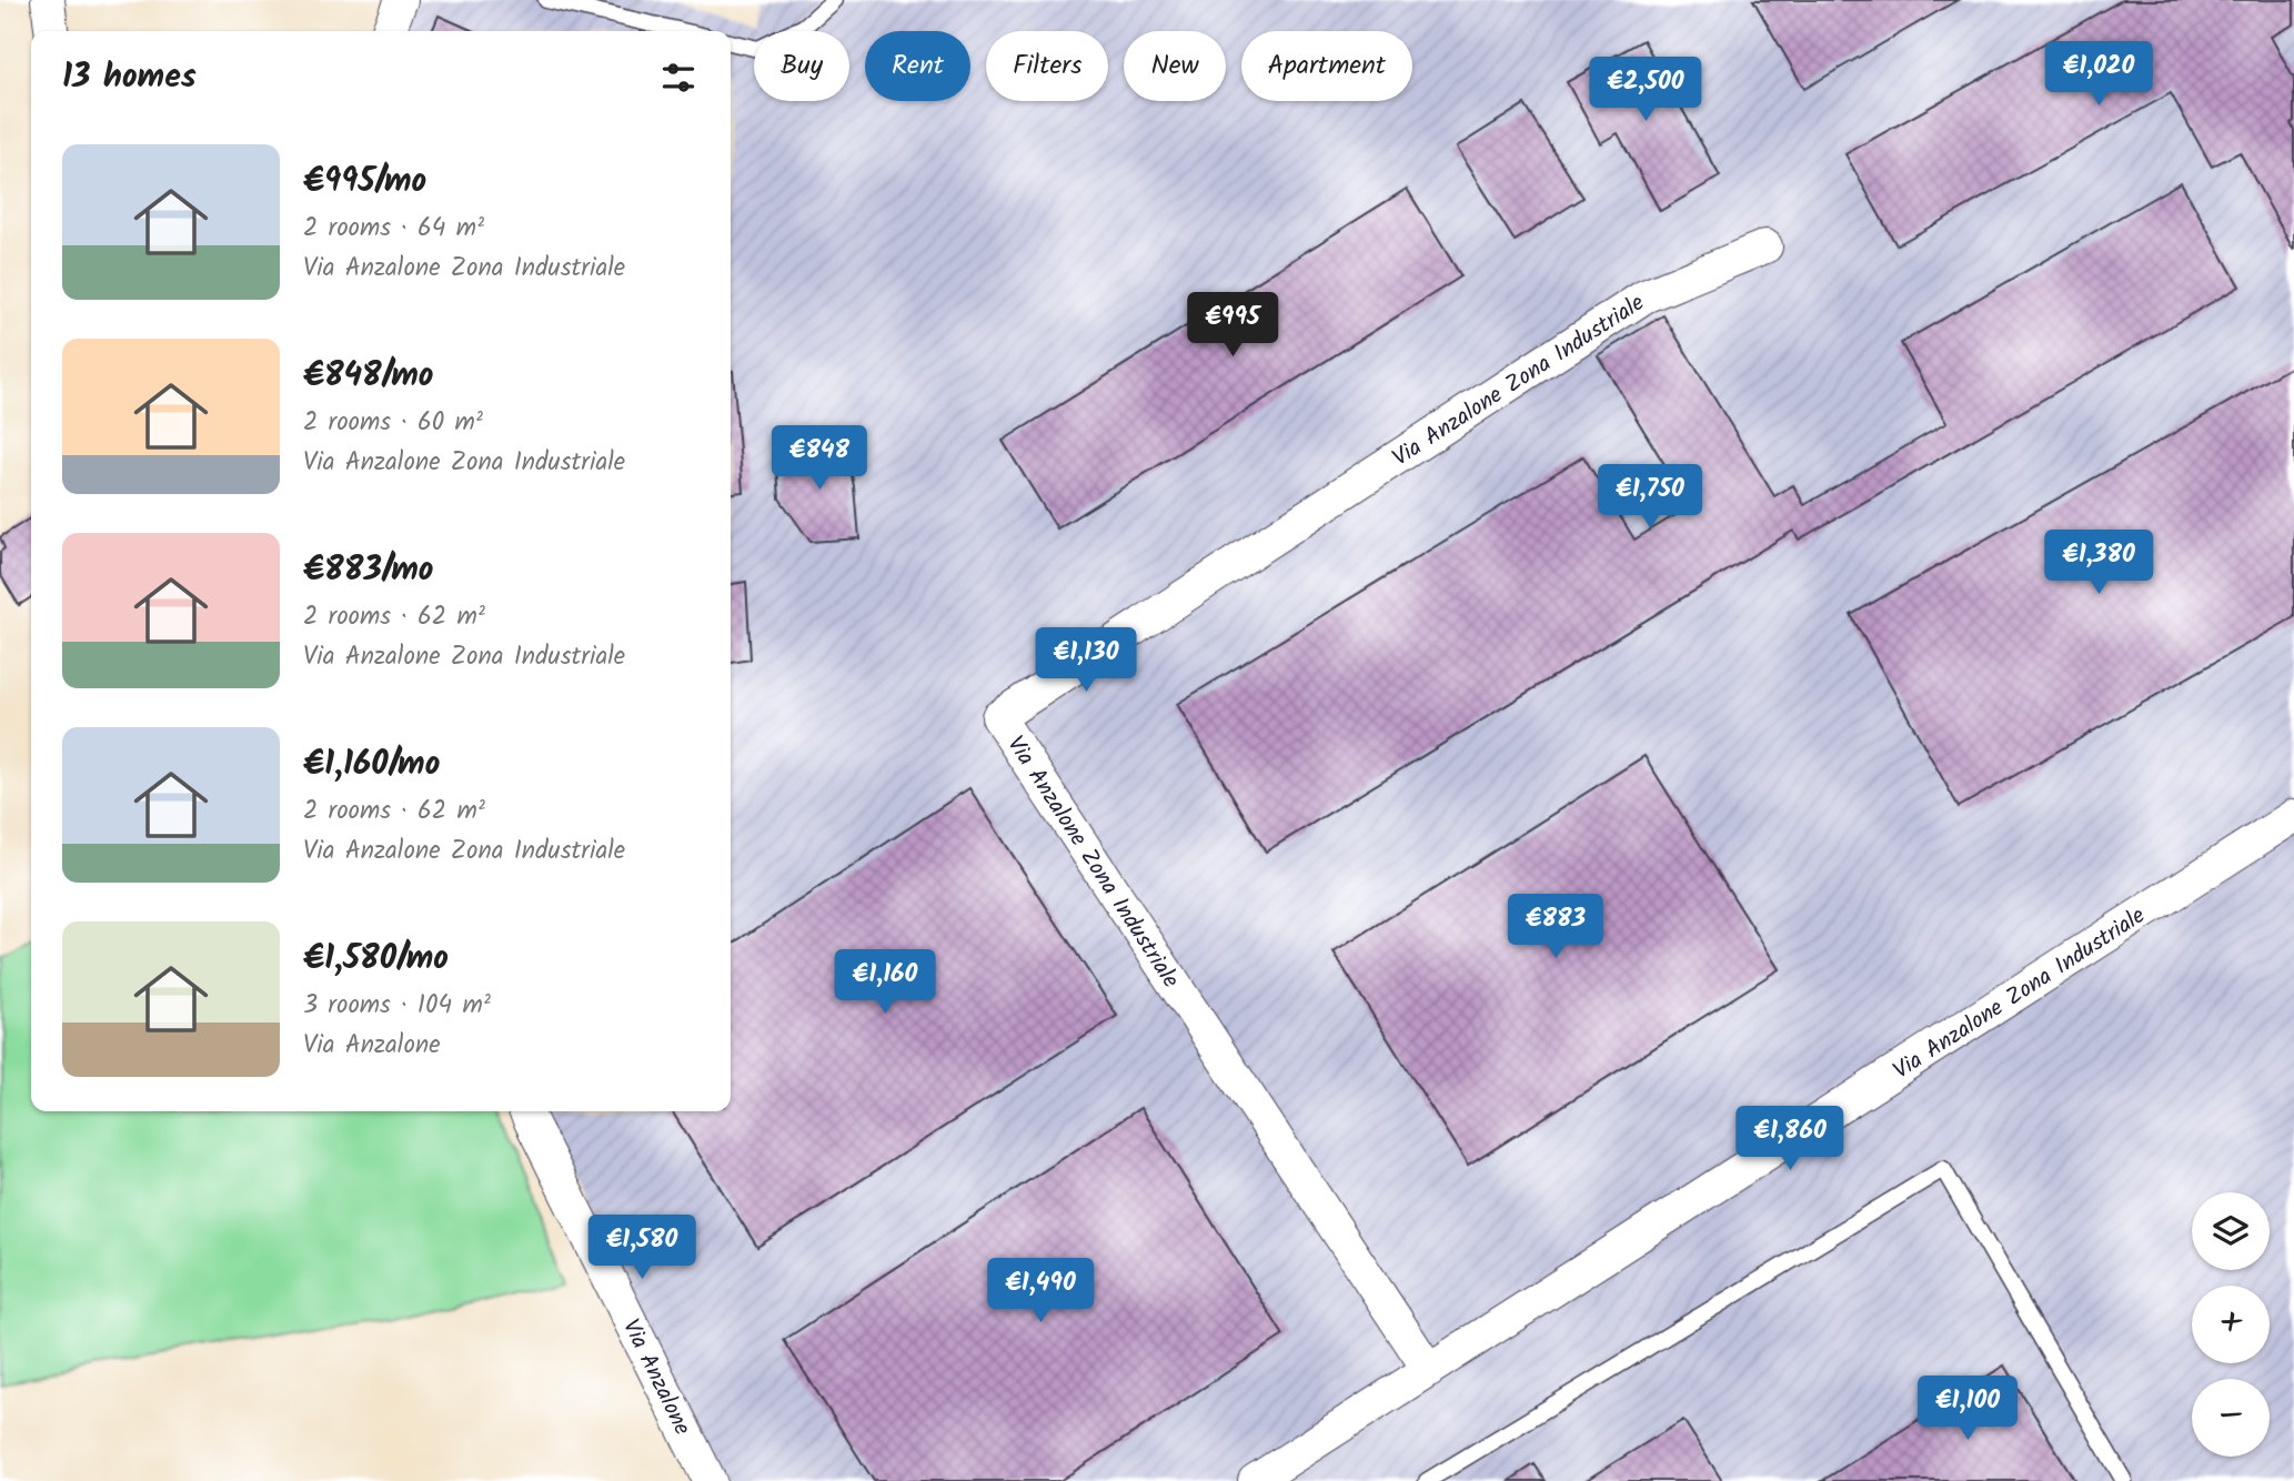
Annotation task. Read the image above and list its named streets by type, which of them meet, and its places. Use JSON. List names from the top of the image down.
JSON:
{
  "streets": {
    "street": ["Via Anzalone Zona Industriale", "Via Anzalone"]
  },
  "page": {
    "chip": [
      "Buy",
      "Rent",
      "Filters",
      "New",
      "Apartment"
    ],
    "heading": "13 homes",
    "price": [
      "€1,020",
      "€2,500",
      "€995",
      "€848",
      "€1,750",
      "€1,380",
      "€1,130",
      "€883",
      "€1,160",
      "€1,860",
      "€1,580",
      "€1,490",
      "€1,100"
    ],
    "list": [
      {
        "name": "€995/mo",
        "note": "2 rooms · 64 m² · Via Anzalone Zona Industriale"
      },
      {
        "name": "€848/mo",
        "note": "2 rooms · 60 m² · Via Anzalone Zona Industriale"
      },
      {
        "name": "€883/mo",
        "note": "2 rooms · 62 m² · Via Anzalone Zona Industriale"
      },
      {
        "name": "€1,160/mo",
        "note": "2 rooms · 62 m² · Via Anzalone Zona Industriale"
      },
      {
        "name": "€1,580/mo",
        "note": "3 rooms · 104 m² · Via Anzalone"
      }
    ],
    "map_buttons": ["+", "−"]
  }
}
